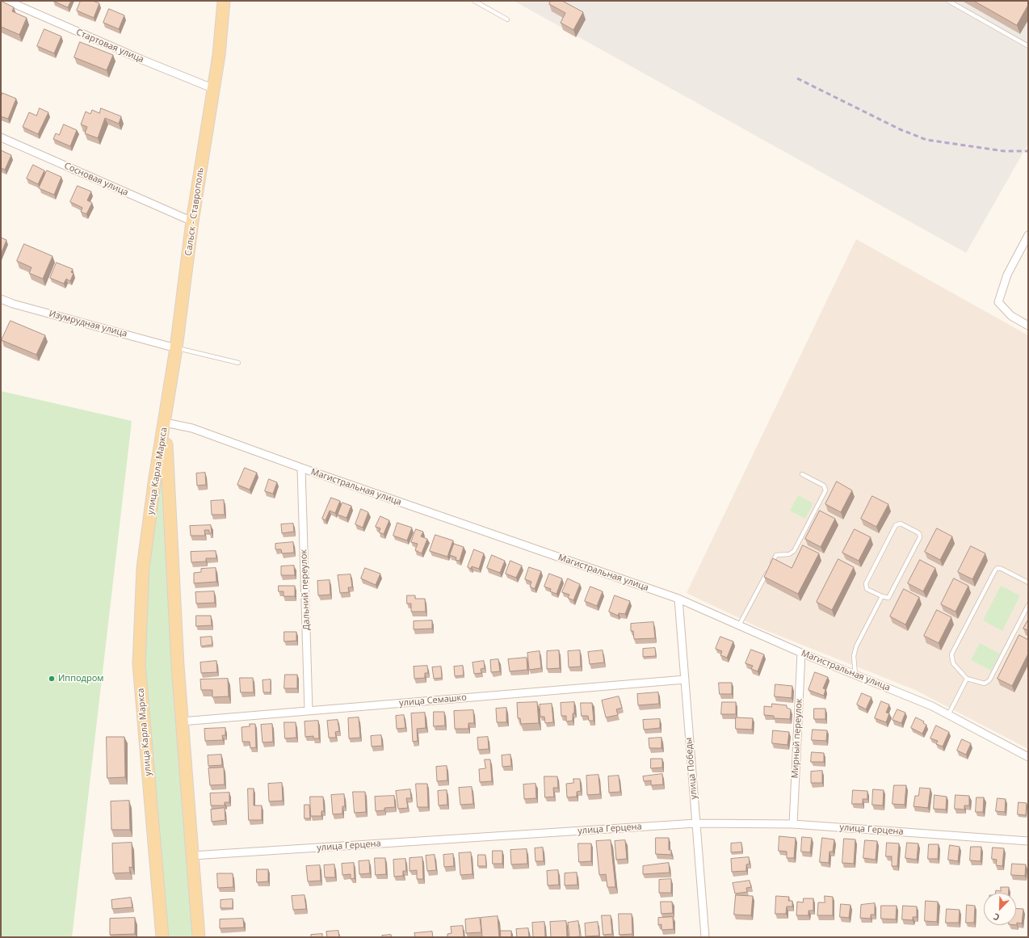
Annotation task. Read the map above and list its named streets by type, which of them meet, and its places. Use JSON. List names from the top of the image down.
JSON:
{
  "streets": {
    "main road": ["Сальск - Ставрополь", "улица Карла Маркса"],
    "street": [
      "Стартовая улица",
      "Сосновая улица",
      "Изумрудная улица",
      "Магистральная улица",
      "Дальний переулок",
      "улица Семашко",
      "Мирный переулок",
      "улица Победы",
      "улица Герцена"
    ]
  },
  "crossings": [
    ["Стартовая улица", "Сальск - Ставрополь"],
    ["Сосновая улица", "Сальск - Ставрополь"],
    ["Сальск - Ставрополь", "Изумрудная улица"],
    ["Сальск - Ставрополь", "улица Карла Маркса"],
    ["Сальск - Ставрополь", "Магистральная улица"],
    ["улица Карла Маркса", "Магистральная улица"],
    ["улица Карла Маркса", "улица Семашко"],
    ["улица Карла Маркса", "улица Герцена"],
    ["Магистральная улица", "Дальний переулок"],
    ["Магистральная улица", "Мирный переулок"],
    ["Магистральная улица", "улица Победы"],
    ["Дальний переулок", "улица Семашко"],
    ["улица Семашко", "улица Победы"],
    ["Мирный переулок", "улица Герцена"],
    ["улица Победы", "улица Герцена"]
  ],
  "places": ["Ипподром"],
  "north": "bottom left"
}
